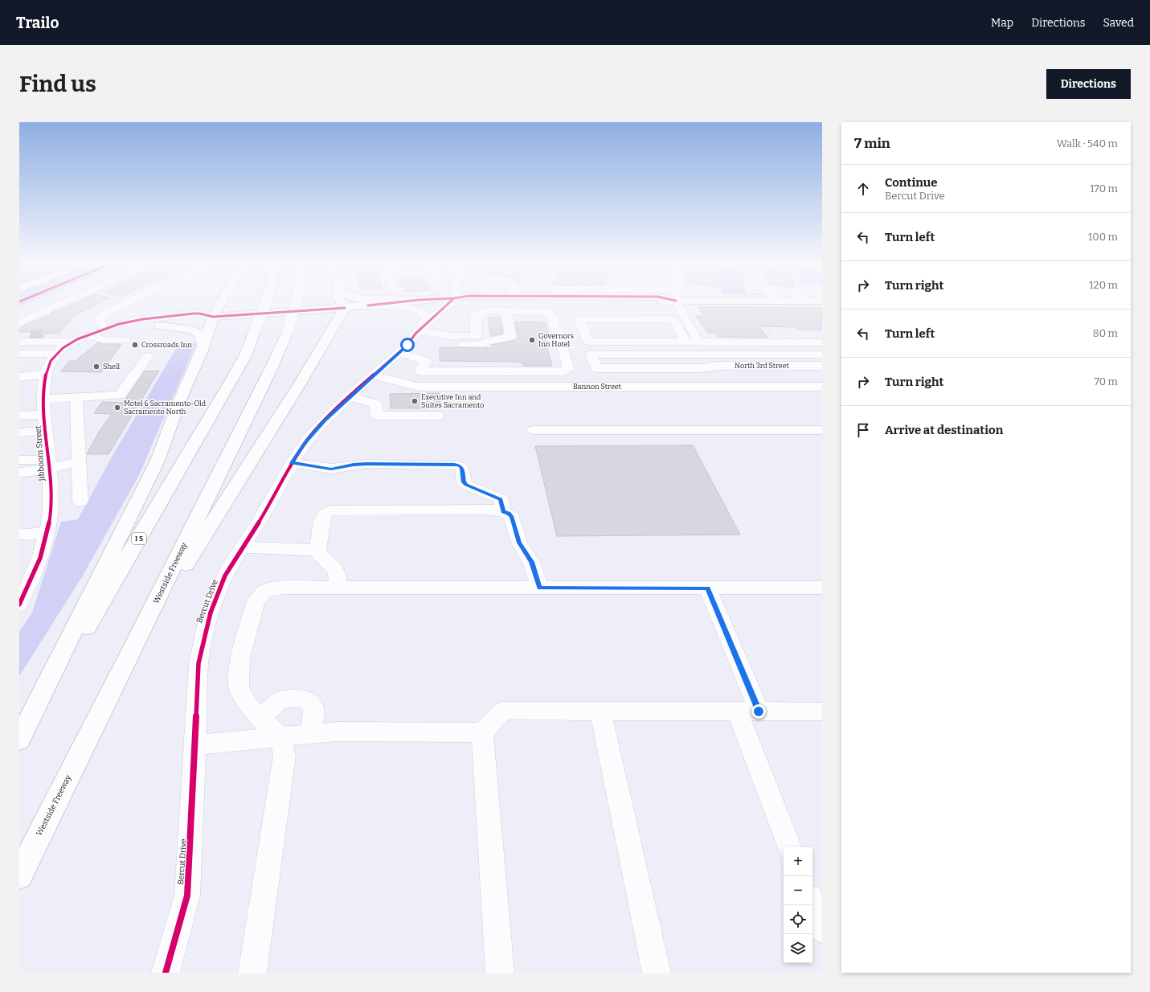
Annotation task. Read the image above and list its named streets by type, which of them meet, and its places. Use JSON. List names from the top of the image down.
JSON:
{
  "streets": {
    "main road": ["I 5", "Westside Freeway"],
    "street": [
      "North 3rd Street",
      "Bannon Street",
      "Jibboom Street",
      "Bercut Drive"
    ]
  },
  "crossings": [
    ["Bannon Street", "Bercut Drive"]
  ],
  "places": [
    "Governors Inn Hotel",
    "Crossroads Inn",
    "Shell",
    "Executive Inn and Suites Sacramento",
    "Motel 6 Sacramento-Old Sacramento North"
  ],
  "page": {
    "header": "Trailo",
    "nav": ["Map", "Directions", "Saved"],
    "buttons": "Directions",
    "title": "Find us",
    "heading": ["7 min", "Walk · 540 m"],
    "list": [
      ["Continue", "Bercut Drive", "170 m"],
      ["Turn left", "100 m"],
      ["Turn right", "120 m"],
      ["Turn left", "80 m"],
      ["Turn right", "70 m"],
      "Arrive at destination"
    ],
    "map_buttons": ["+", "−"]
  }
}
